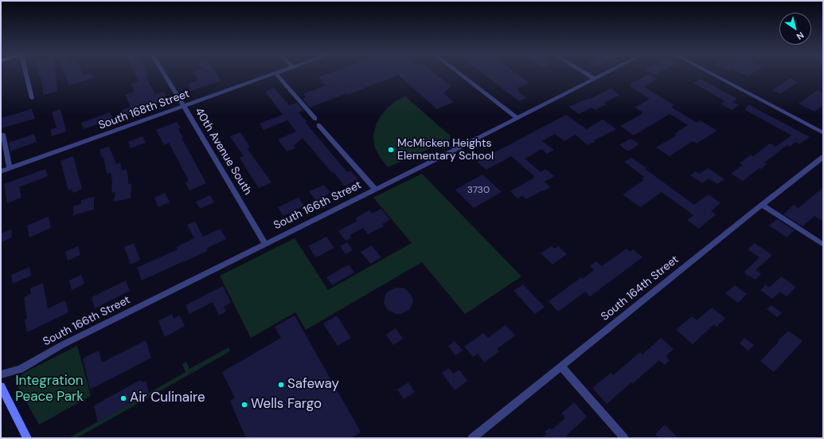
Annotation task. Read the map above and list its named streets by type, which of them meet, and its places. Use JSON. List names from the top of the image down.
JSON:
{
  "streets": {
    "street": [
      "South 168th Street",
      "40th Avenue South",
      "South 166th Street",
      "South 164th Street"
    ]
  },
  "crossings": [
    ["South 168th Street", "40th Avenue South"],
    ["40th Avenue South", "South 166th Street"]
  ],
  "parks": ["Integration Peace Park"],
  "places": [
    "McMicken Heights Elementary School",
    "Safeway",
    "Air Culinaire",
    "Wells Fargo"
  ],
  "house_numbers": ["3730"],
  "north": "bottom right"
}
